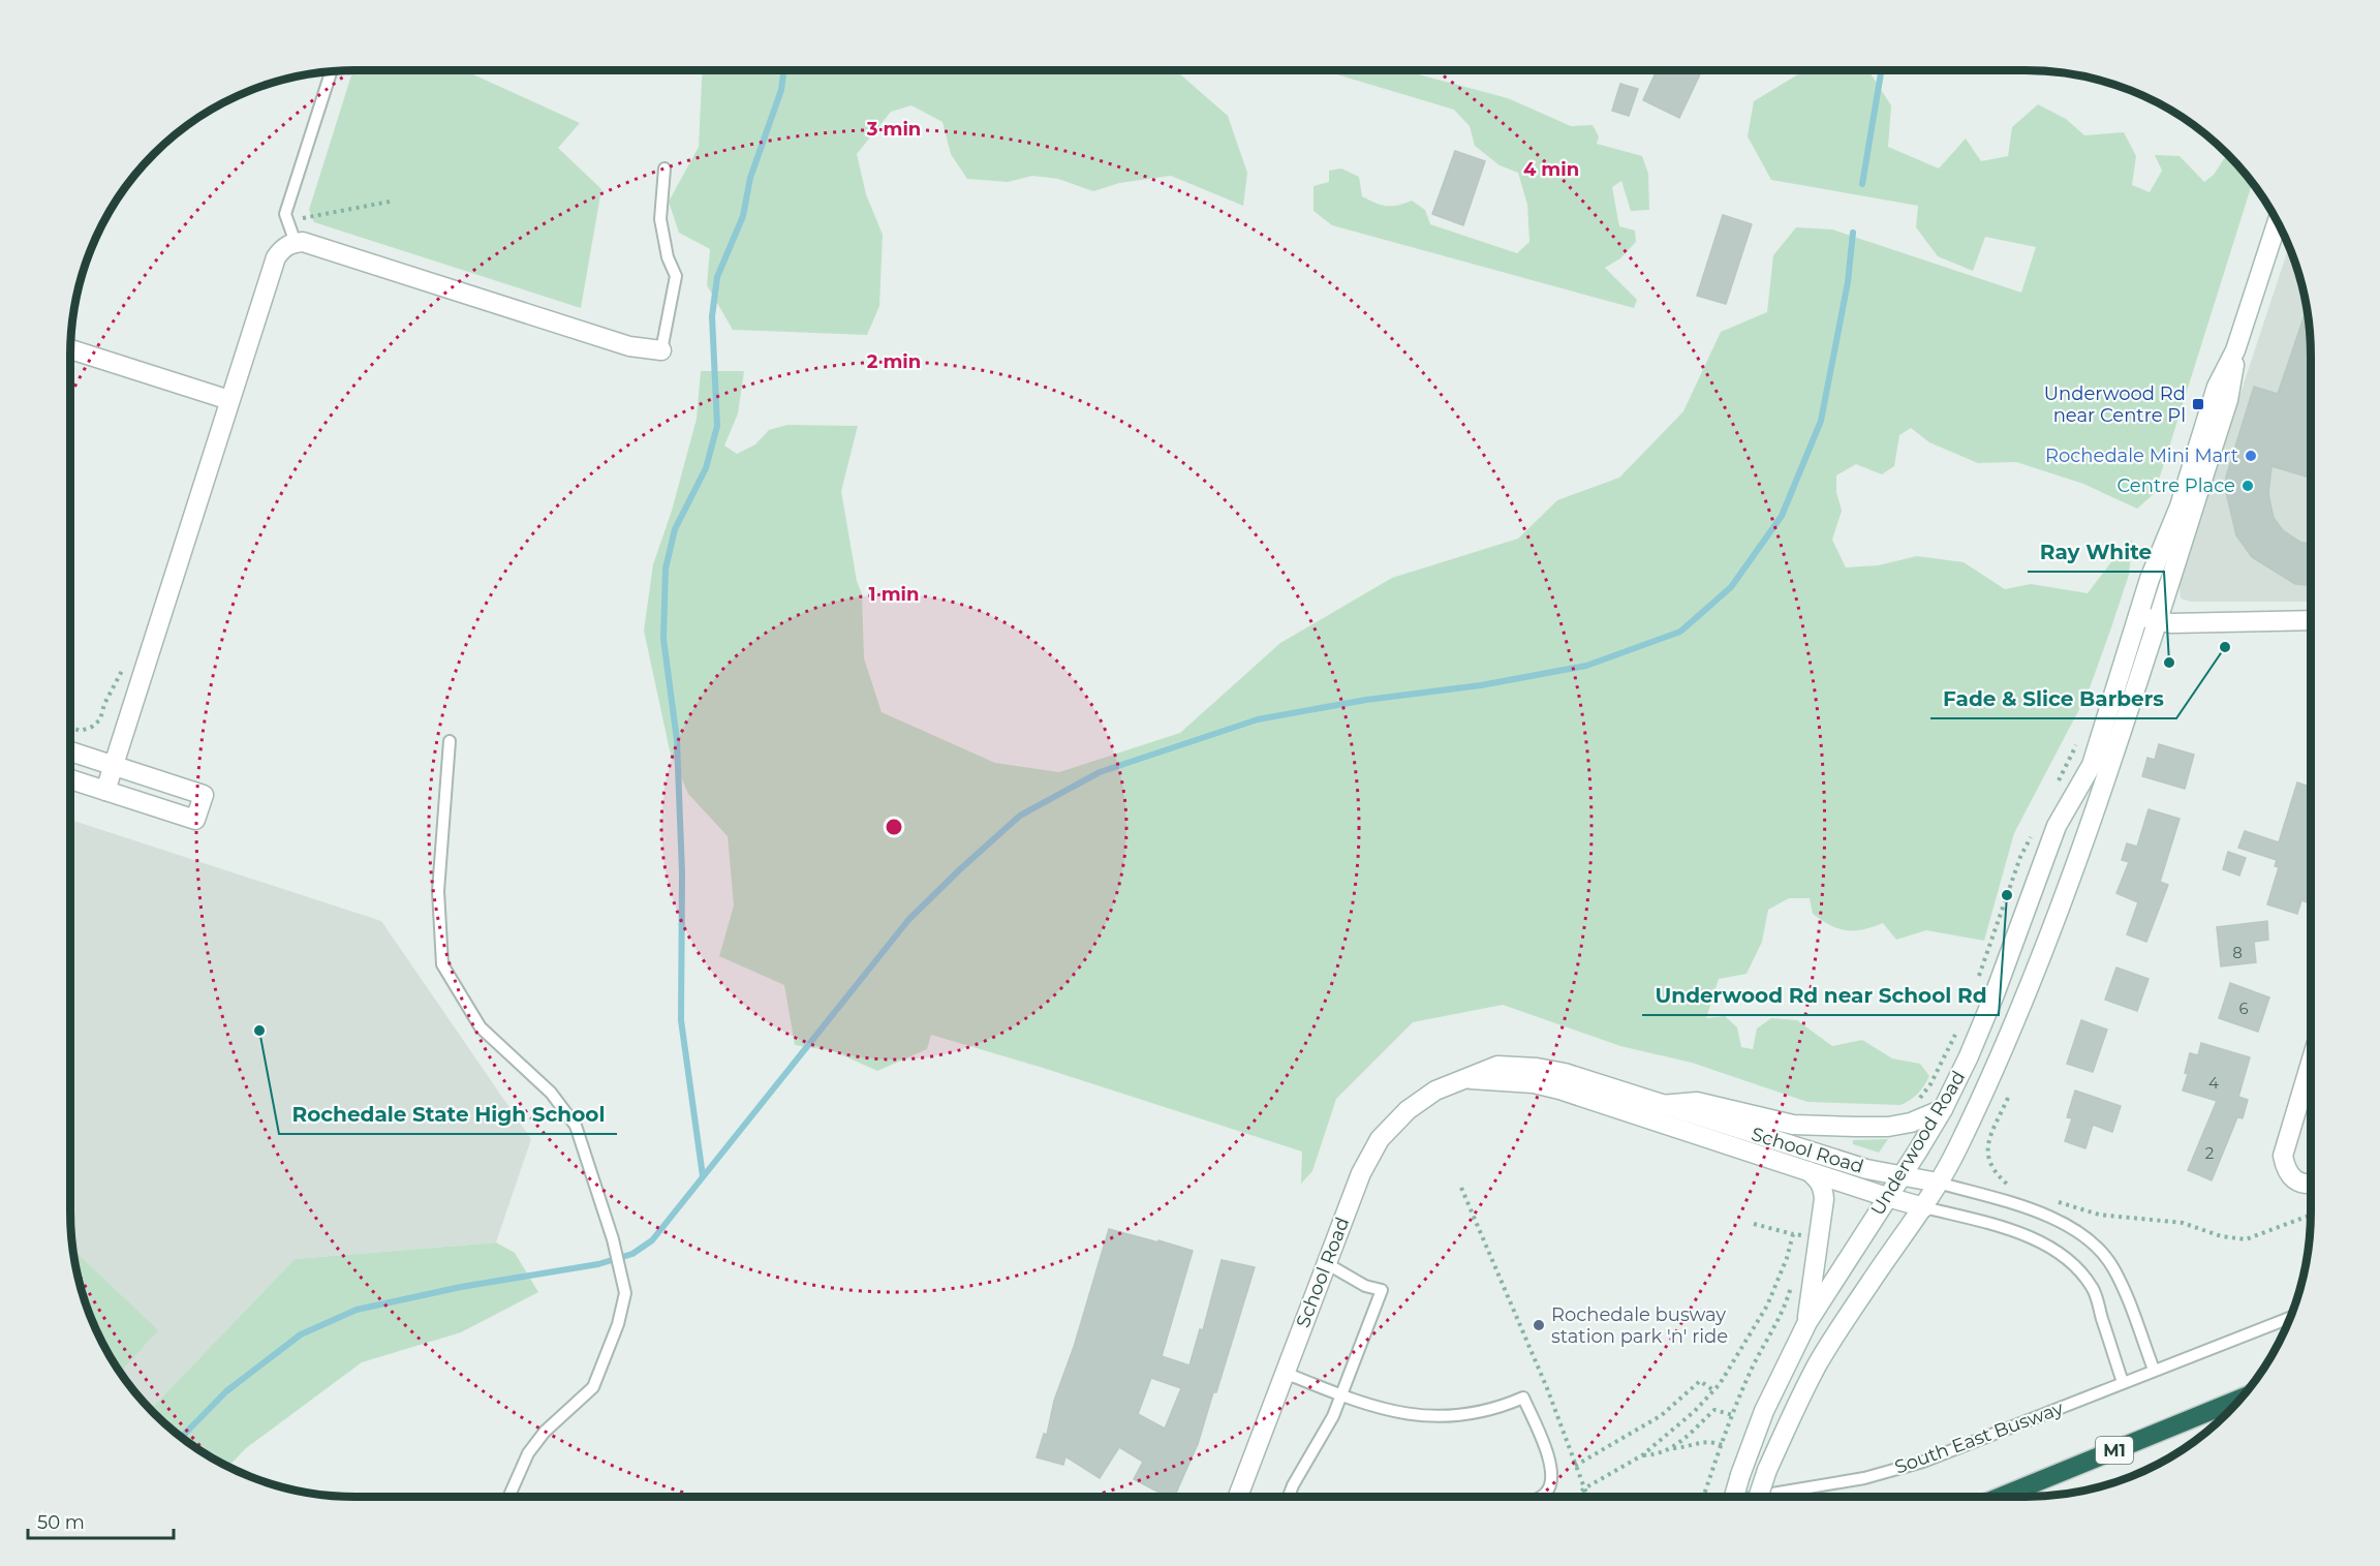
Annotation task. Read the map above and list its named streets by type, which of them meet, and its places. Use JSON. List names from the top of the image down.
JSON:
{
  "streets": {
    "highway": ["M1"],
    "street": ["Underwood Road", "School Road"],
    "lane": ["South East Busway"]
  },
  "crossings": [
    ["Underwood Road", "School Road"]
  ],
  "places": {
    "transit": ["Underwood Rd near Centre Pl"],
    "other": [
      "Rochedale Mini Mart",
      "Centre Place",
      "Fade & Slice Barbers",
      "Ray White",
      "Underwood Rd near School Rd",
      "Rochedale State High School",
      "Rochedale busway station park 'n' ride"
    ]
  },
  "house_numbers": [
    "8",
    "6",
    "4",
    "2"
  ],
  "scale_bar": "50 m",
  "rings": [
    "3 min",
    "4 min",
    "2 min",
    "1 min"
  ]
}
